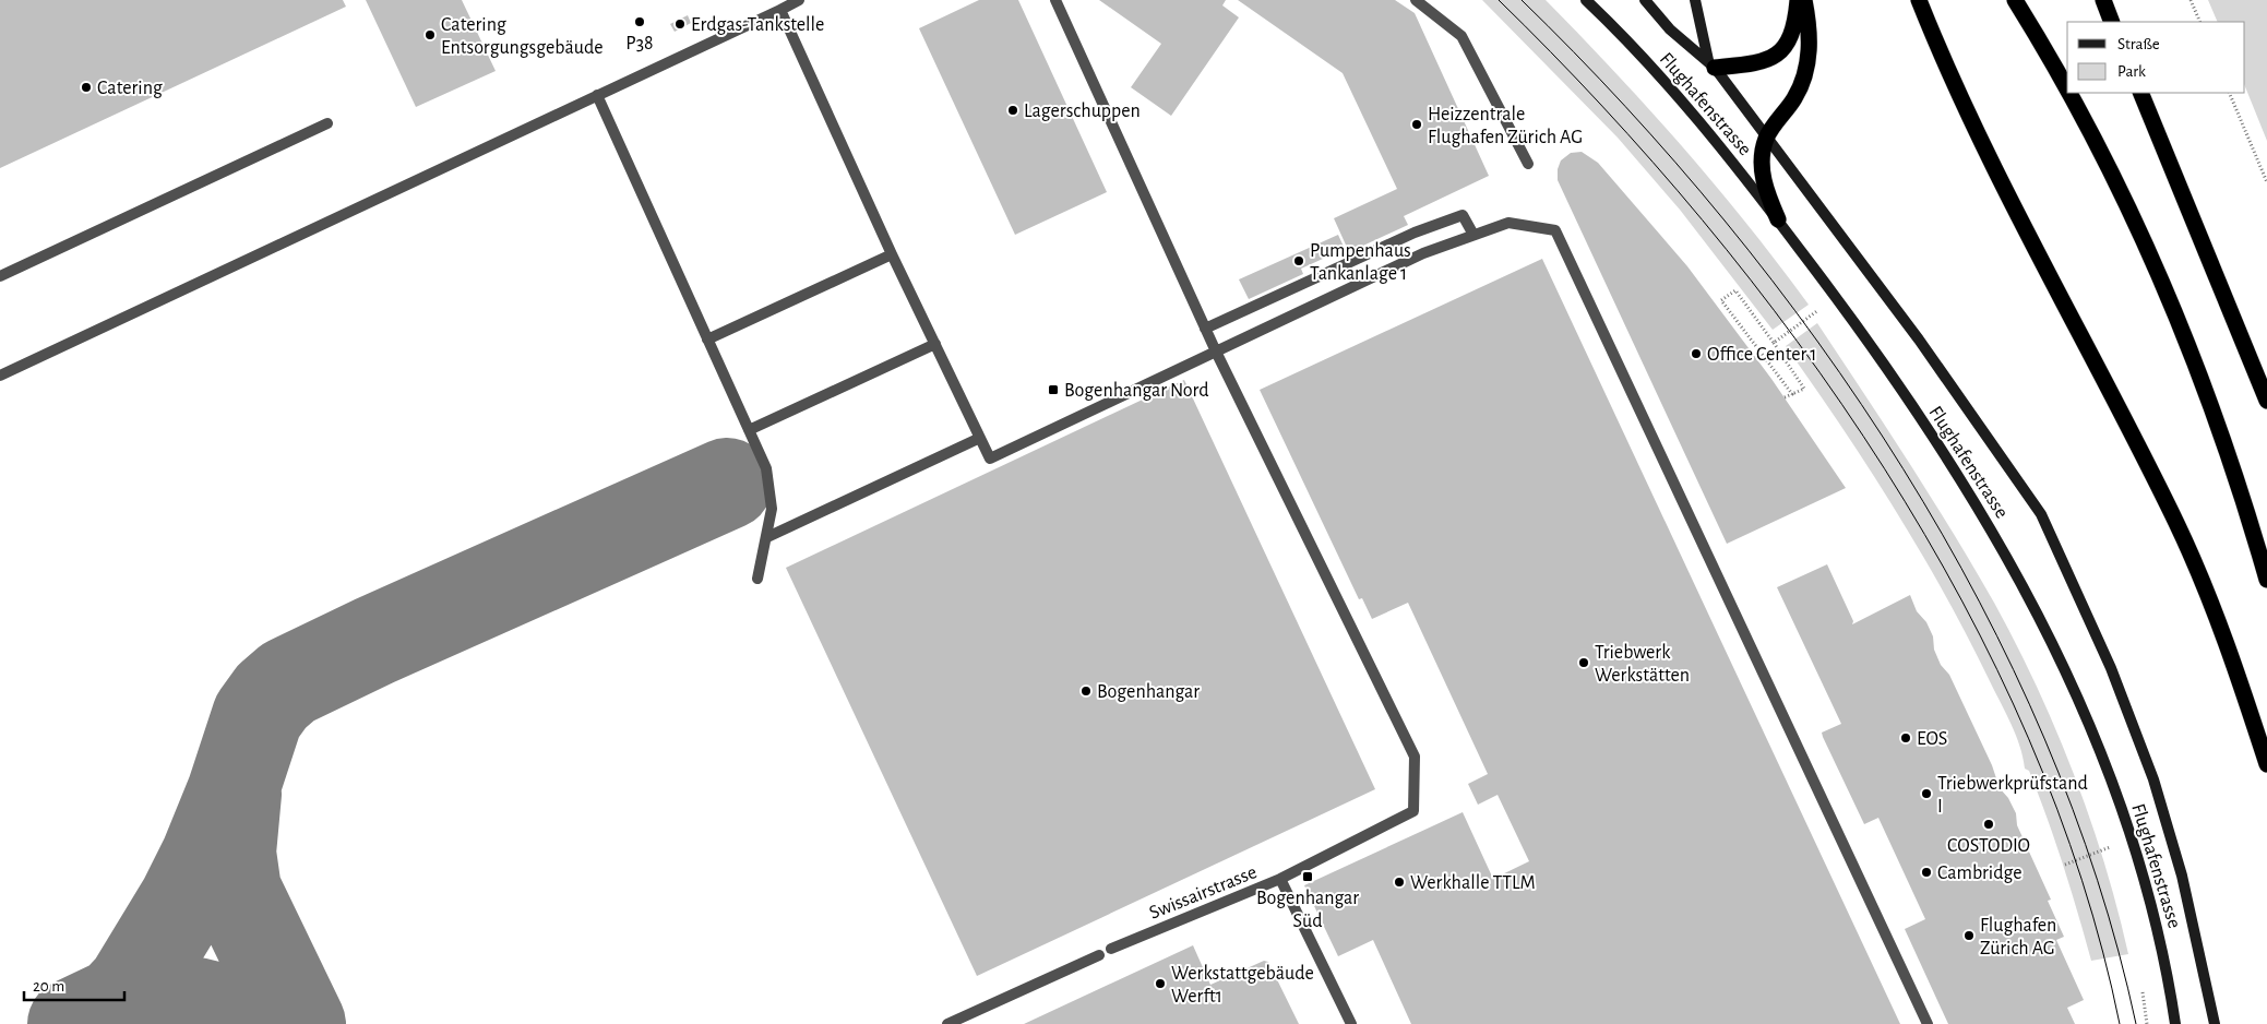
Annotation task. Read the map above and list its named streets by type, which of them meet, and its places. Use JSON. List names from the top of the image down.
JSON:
{
  "streets": {
    "main road": ["Flughafenstrasse"],
    "lane": ["Swissairstrasse"]
  },
  "places": {
    "other": [
      "P38",
      "Erdgas-Tankstelle",
      "Catering Entsorgungsgebäude",
      "Catering",
      "Lagerschuppen",
      "Heizzentrale Flughafen Zürich AG",
      "Pumpenhaus Tankanlage 1",
      "Office Center 1",
      "Triebwerk Werkstätten",
      "Bogenhangar",
      "EOS",
      "Triebwerkprüfstand I",
      "COSTODIO",
      "Cambridge",
      "Werkhalle TTLM",
      "Flughafen Zürich AG",
      "Werkstattgebäude Werft1"
    ],
    "transit": ["Bogenhangar Nord", "Bogenhangar Süd"]
  },
  "legend": ["Straße", "Park"],
  "scale_bar": "20 m"
}
